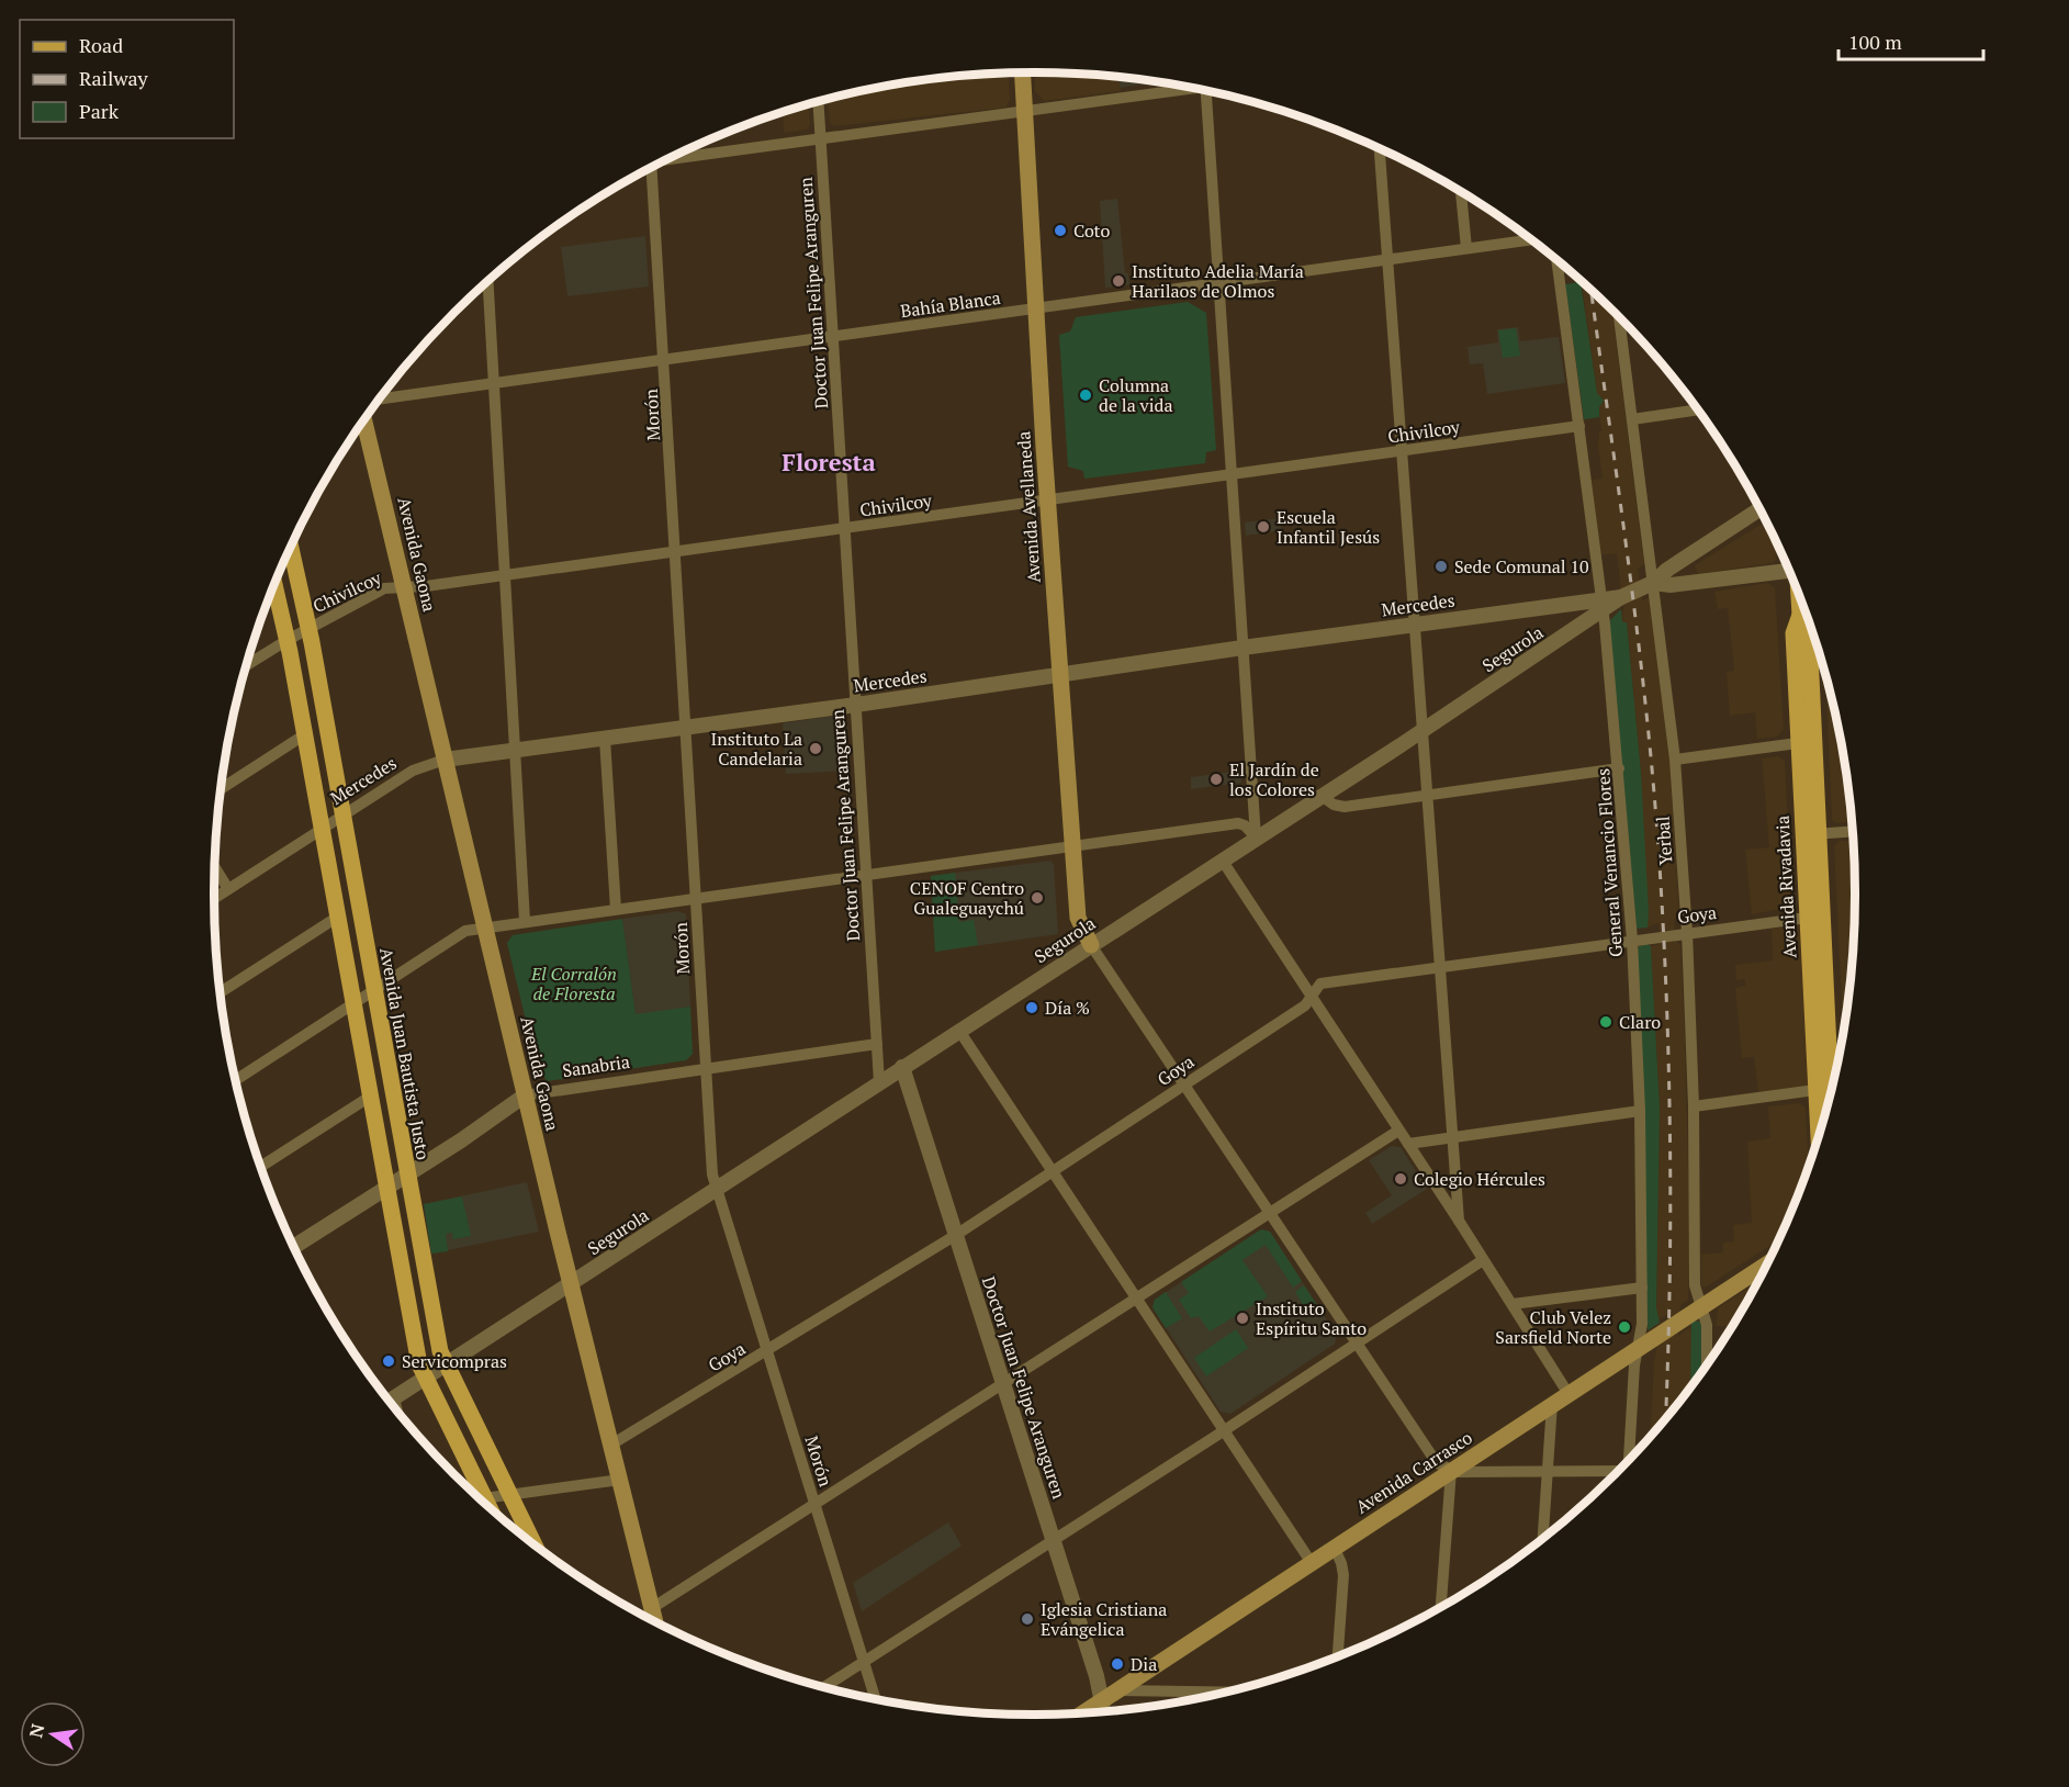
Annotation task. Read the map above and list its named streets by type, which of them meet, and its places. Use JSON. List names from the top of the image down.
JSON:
{
  "streets": {
    "main road": [
      "Avenida Avellaneda",
      "Avenida Gaona",
      "Avenida Rivadavia",
      "Avenida Juan Bautista Justo",
      "Avenida Carrasco"
    ],
    "street": [
      "Doctor Juan Felipe Aranguren",
      "Bahía Blanca",
      "Morón",
      "Chivilcoy",
      "Mercedes",
      "Segurola",
      "Yerbal",
      "General Venancio Flores",
      "Goya",
      "Sanabria"
    ]
  },
  "crossings": [
    ["Doctor Juan Felipe Aranguren", "Bahía Blanca"],
    ["Doctor Juan Felipe Aranguren", "Chivilcoy"],
    ["Doctor Juan Felipe Aranguren", "Mercedes"],
    ["Doctor Juan Felipe Aranguren", "Segurola"],
    ["Doctor Juan Felipe Aranguren", "Goya"],
    ["Doctor Juan Felipe Aranguren", "Sanabria"],
    ["Doctor Juan Felipe Aranguren", "Avenida Carrasco"],
    ["Bahía Blanca", "Morón"],
    ["Bahía Blanca", "Avenida Avellaneda"],
    ["Morón", "Chivilcoy"],
    ["Morón", "Mercedes"],
    ["Morón", "Segurola"],
    ["Morón", "Goya"],
    ["Morón", "Sanabria"],
    ["Chivilcoy", "Avenida Avellaneda"],
    ["Chivilcoy", "Avenida Gaona"],
    ["Chivilcoy", "General Venancio Flores"],
    ["Chivilcoy", "Avenida Juan Bautista Justo"],
    ["Avenida Avellaneda", "Mercedes"],
    ["Avenida Avellaneda", "Segurola"],
    ["Avenida Gaona", "Mercedes"],
    ["Avenida Gaona", "Segurola"],
    ["Avenida Gaona", "Goya"],
    ["Avenida Gaona", "Sanabria"],
    ["Mercedes", "Segurola"],
    ["Mercedes", "Yerbal"],
    ["Mercedes", "General Venancio Flores"],
    ["Mercedes", "Avenida Juan Bautista Justo"],
    ["Segurola", "General Venancio Flores"],
    ["Segurola", "Avenida Juan Bautista Justo"],
    ["Yerbal", "Goya"],
    ["Yerbal", "Avenida Carrasco"],
    ["General Venancio Flores", "Goya"],
    ["General Venancio Flores", "Avenida Carrasco"],
    ["Avenida Rivadavia", "Goya"],
    ["Avenida Juan Bautista Justo", "Sanabria"]
  ],
  "districts": ["Floresta"],
  "parks": ["El Corralón de Floresta"],
  "places": [
    "Coto",
    "Instituto Adelia María Harilaos de Olmos",
    "Columna de la vida",
    "Escuela Infantil Jesús",
    "Sede Comunal 10",
    "Instituto La Candelaria",
    "El Jardín de los Colores",
    "CENOF Centro Gualeguaychú",
    "Día %",
    "Claro",
    "Colegio Hércules",
    "Instituto Espíritu Santo",
    "Club Velez Sarsfield Norte",
    "Servicompras",
    "Iglesia Cristiana Evángelica",
    "Dia"
  ],
  "legend": ["Road", "Railway", "Park"],
  "scale_bar": "100 m",
  "north": "left"
}
